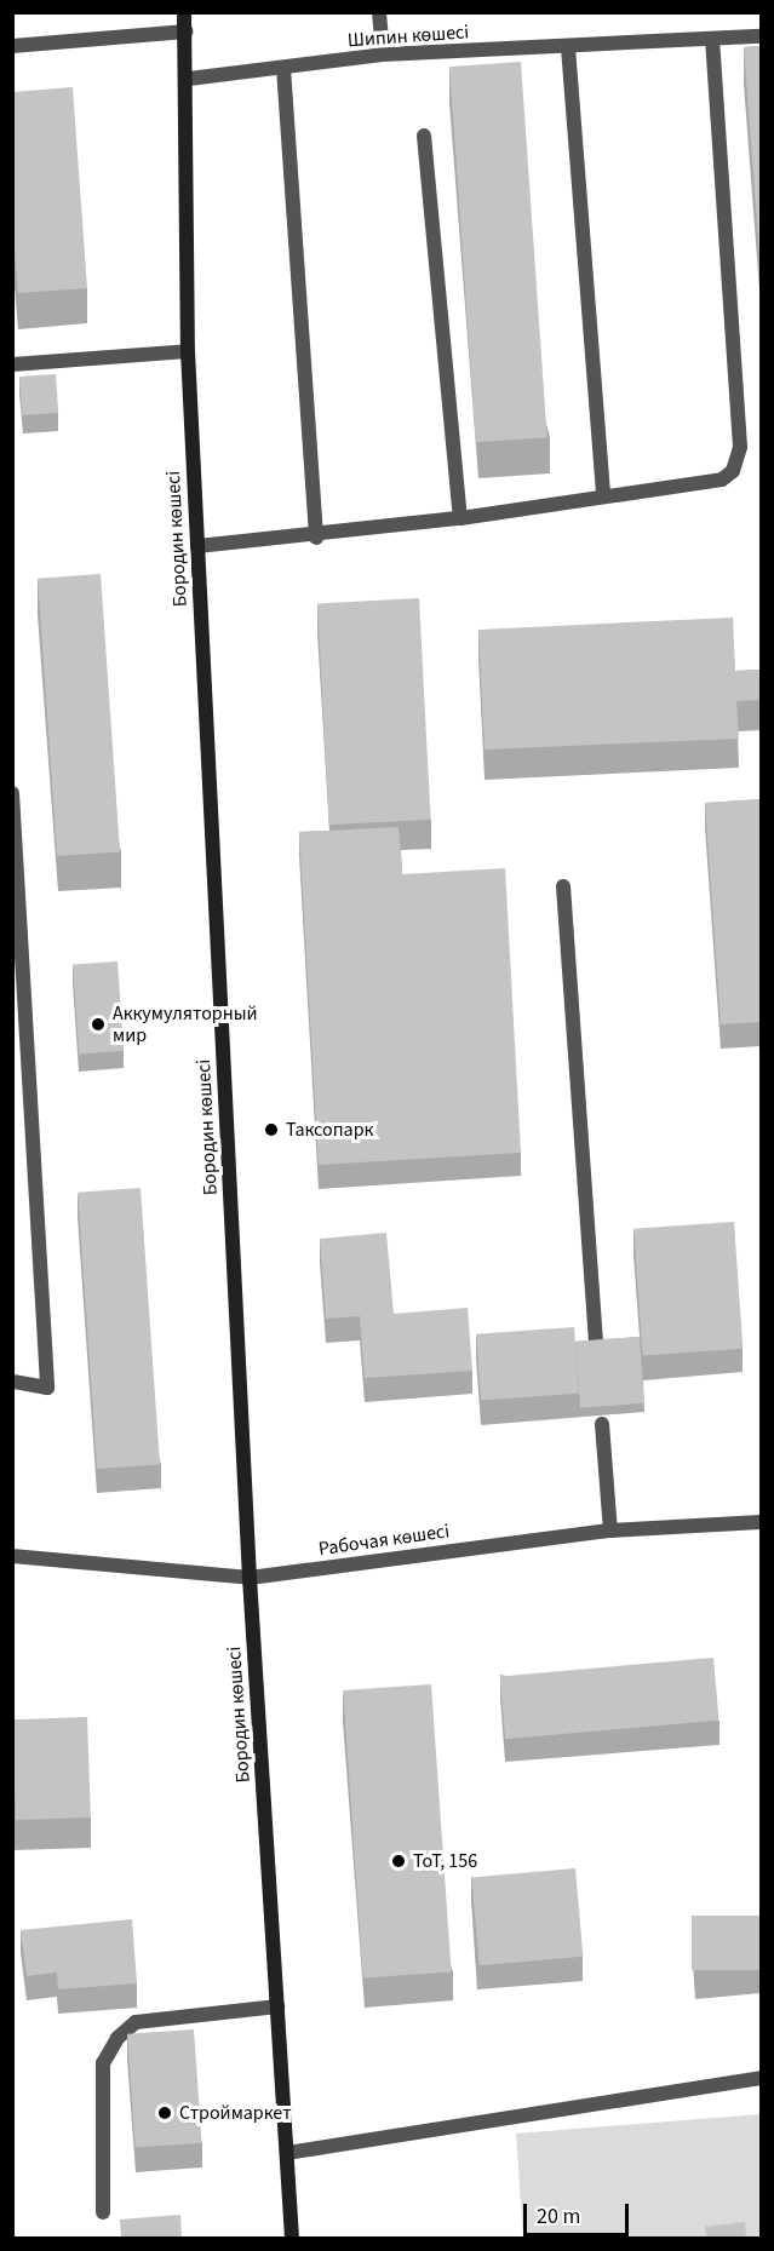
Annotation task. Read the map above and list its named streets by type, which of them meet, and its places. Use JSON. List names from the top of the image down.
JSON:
{
  "streets": {
    "street": ["Шипин көшесі", "Бородин көшесі", "Рабочая көшесі"]
  },
  "crossings": [
    ["Шипин көшесі", "Бородин көшесі"],
    ["Бородин көшесі", "Рабочая көшесі"]
  ],
  "places": [
    "Аккумуляторный мир",
    "Таксопарк",
    "ТоТ, 156",
    "Строймаркет"
  ],
  "scale_bar": "20 m"
}
